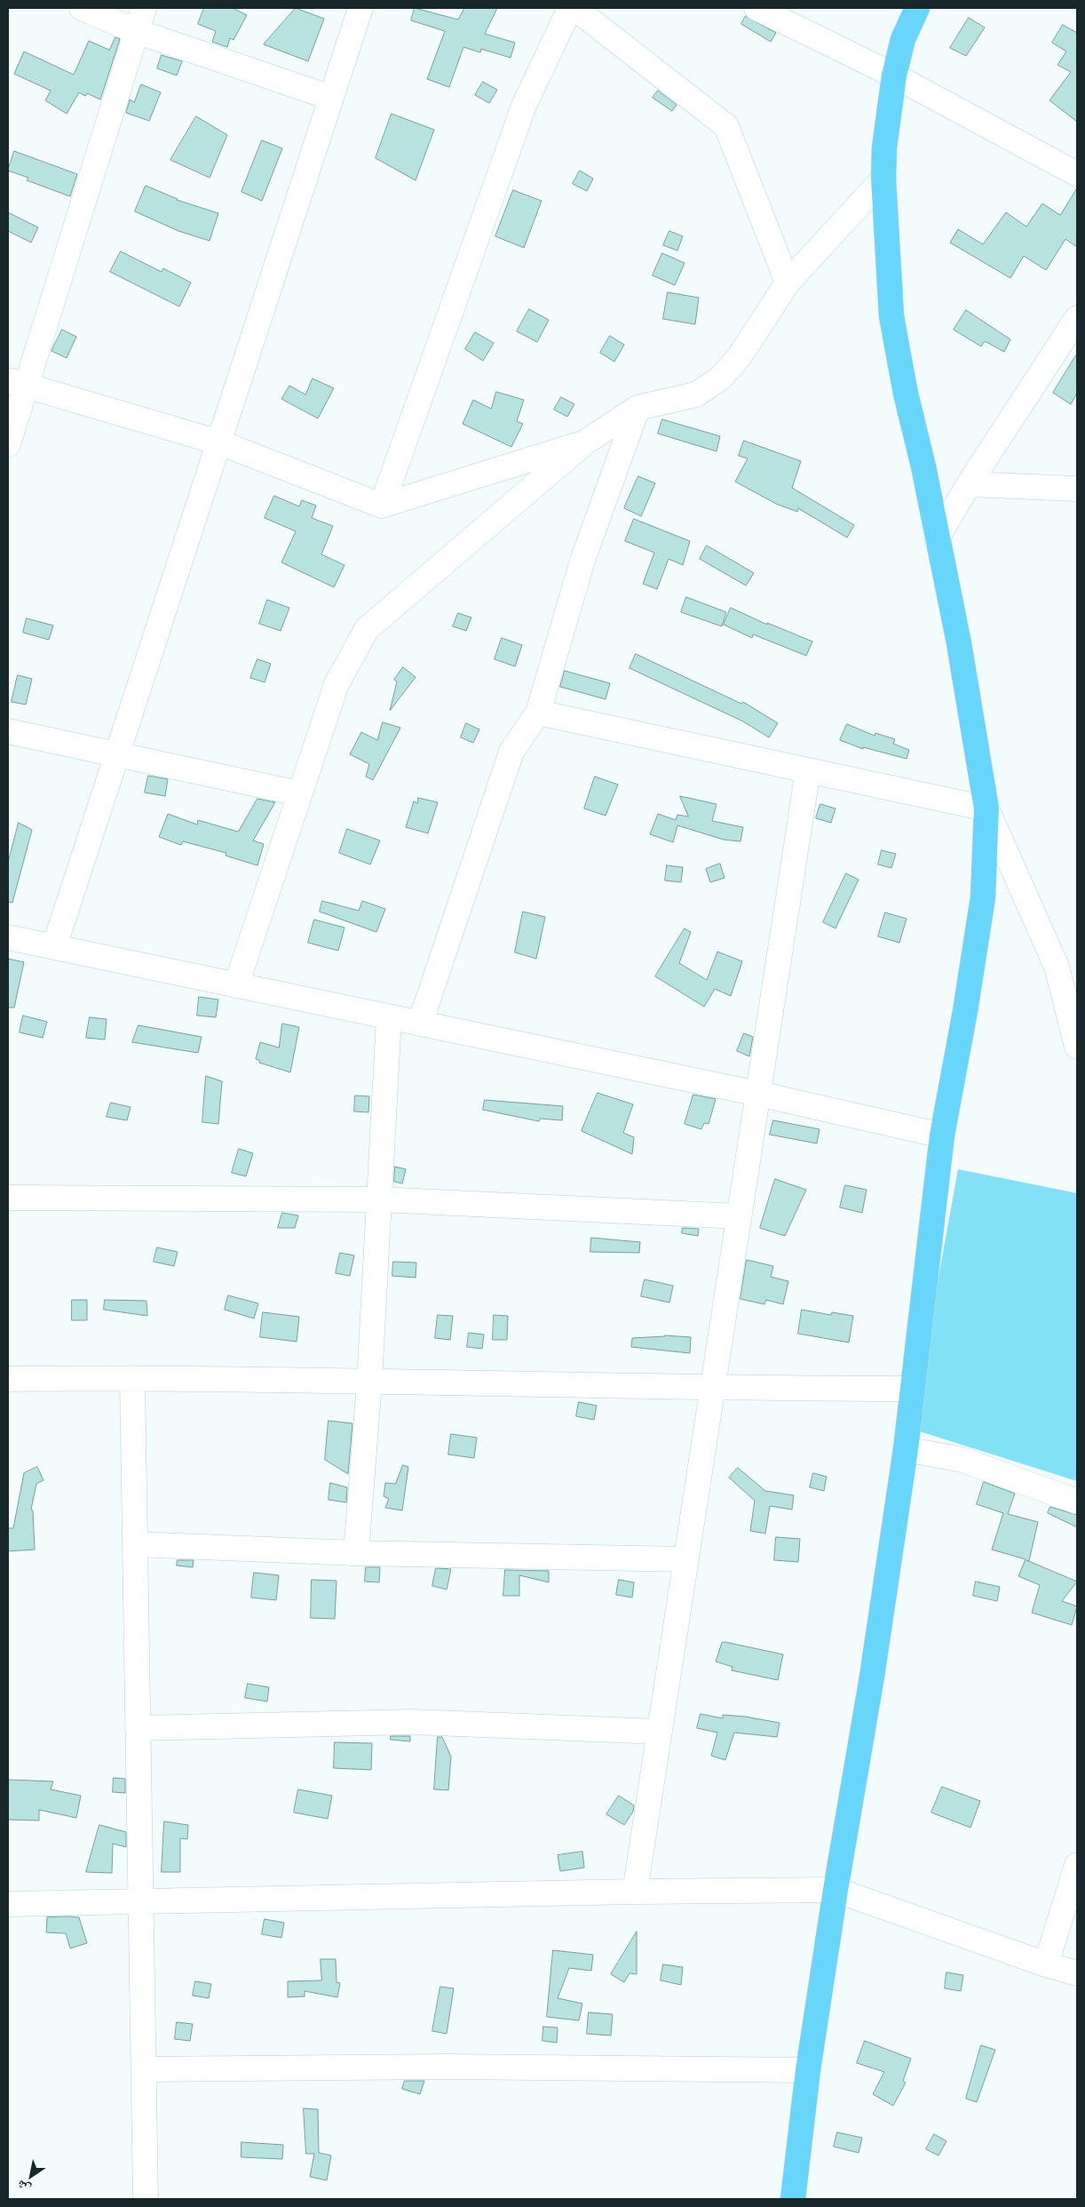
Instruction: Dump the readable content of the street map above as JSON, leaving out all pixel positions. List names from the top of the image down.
{
  "north": "bottom left"
}
